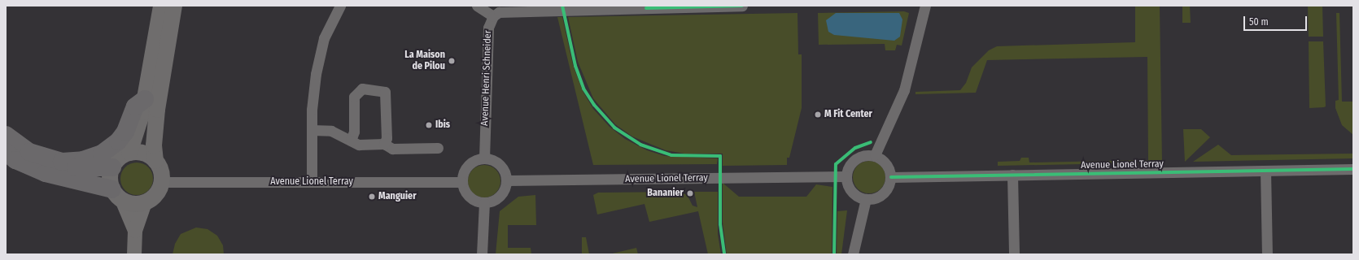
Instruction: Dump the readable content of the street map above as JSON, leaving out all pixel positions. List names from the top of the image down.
{
  "streets": {
    "street": ["Avenue Henri Schneider", "Avenue Lionel Terray"]
  },
  "crossings": [
    ["Avenue Henri Schneider", "Avenue Lionel Terray"]
  ],
  "places": [
    "La Maison de Pilou",
    "M Fit Center",
    "Ibis",
    "Bananier",
    "Manguier"
  ],
  "scale_bar": "50 m"
}
